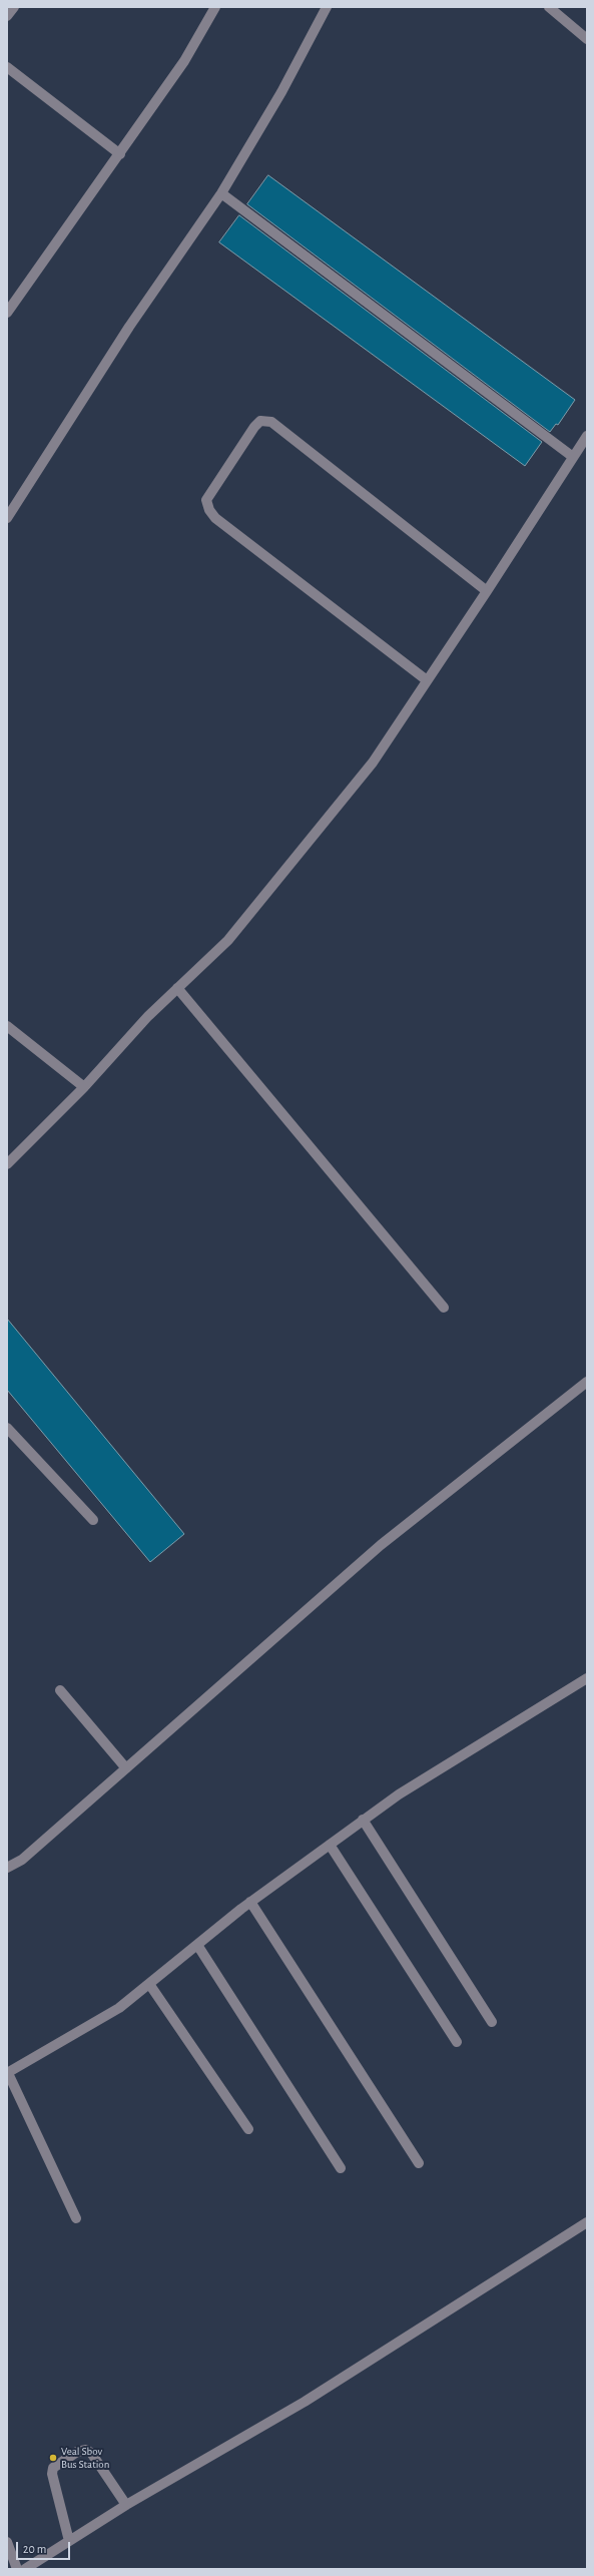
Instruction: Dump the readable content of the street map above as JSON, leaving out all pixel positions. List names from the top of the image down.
{
  "places": ["Veal Sbov Bus Station"],
  "scale_bar": "20 m"
}
